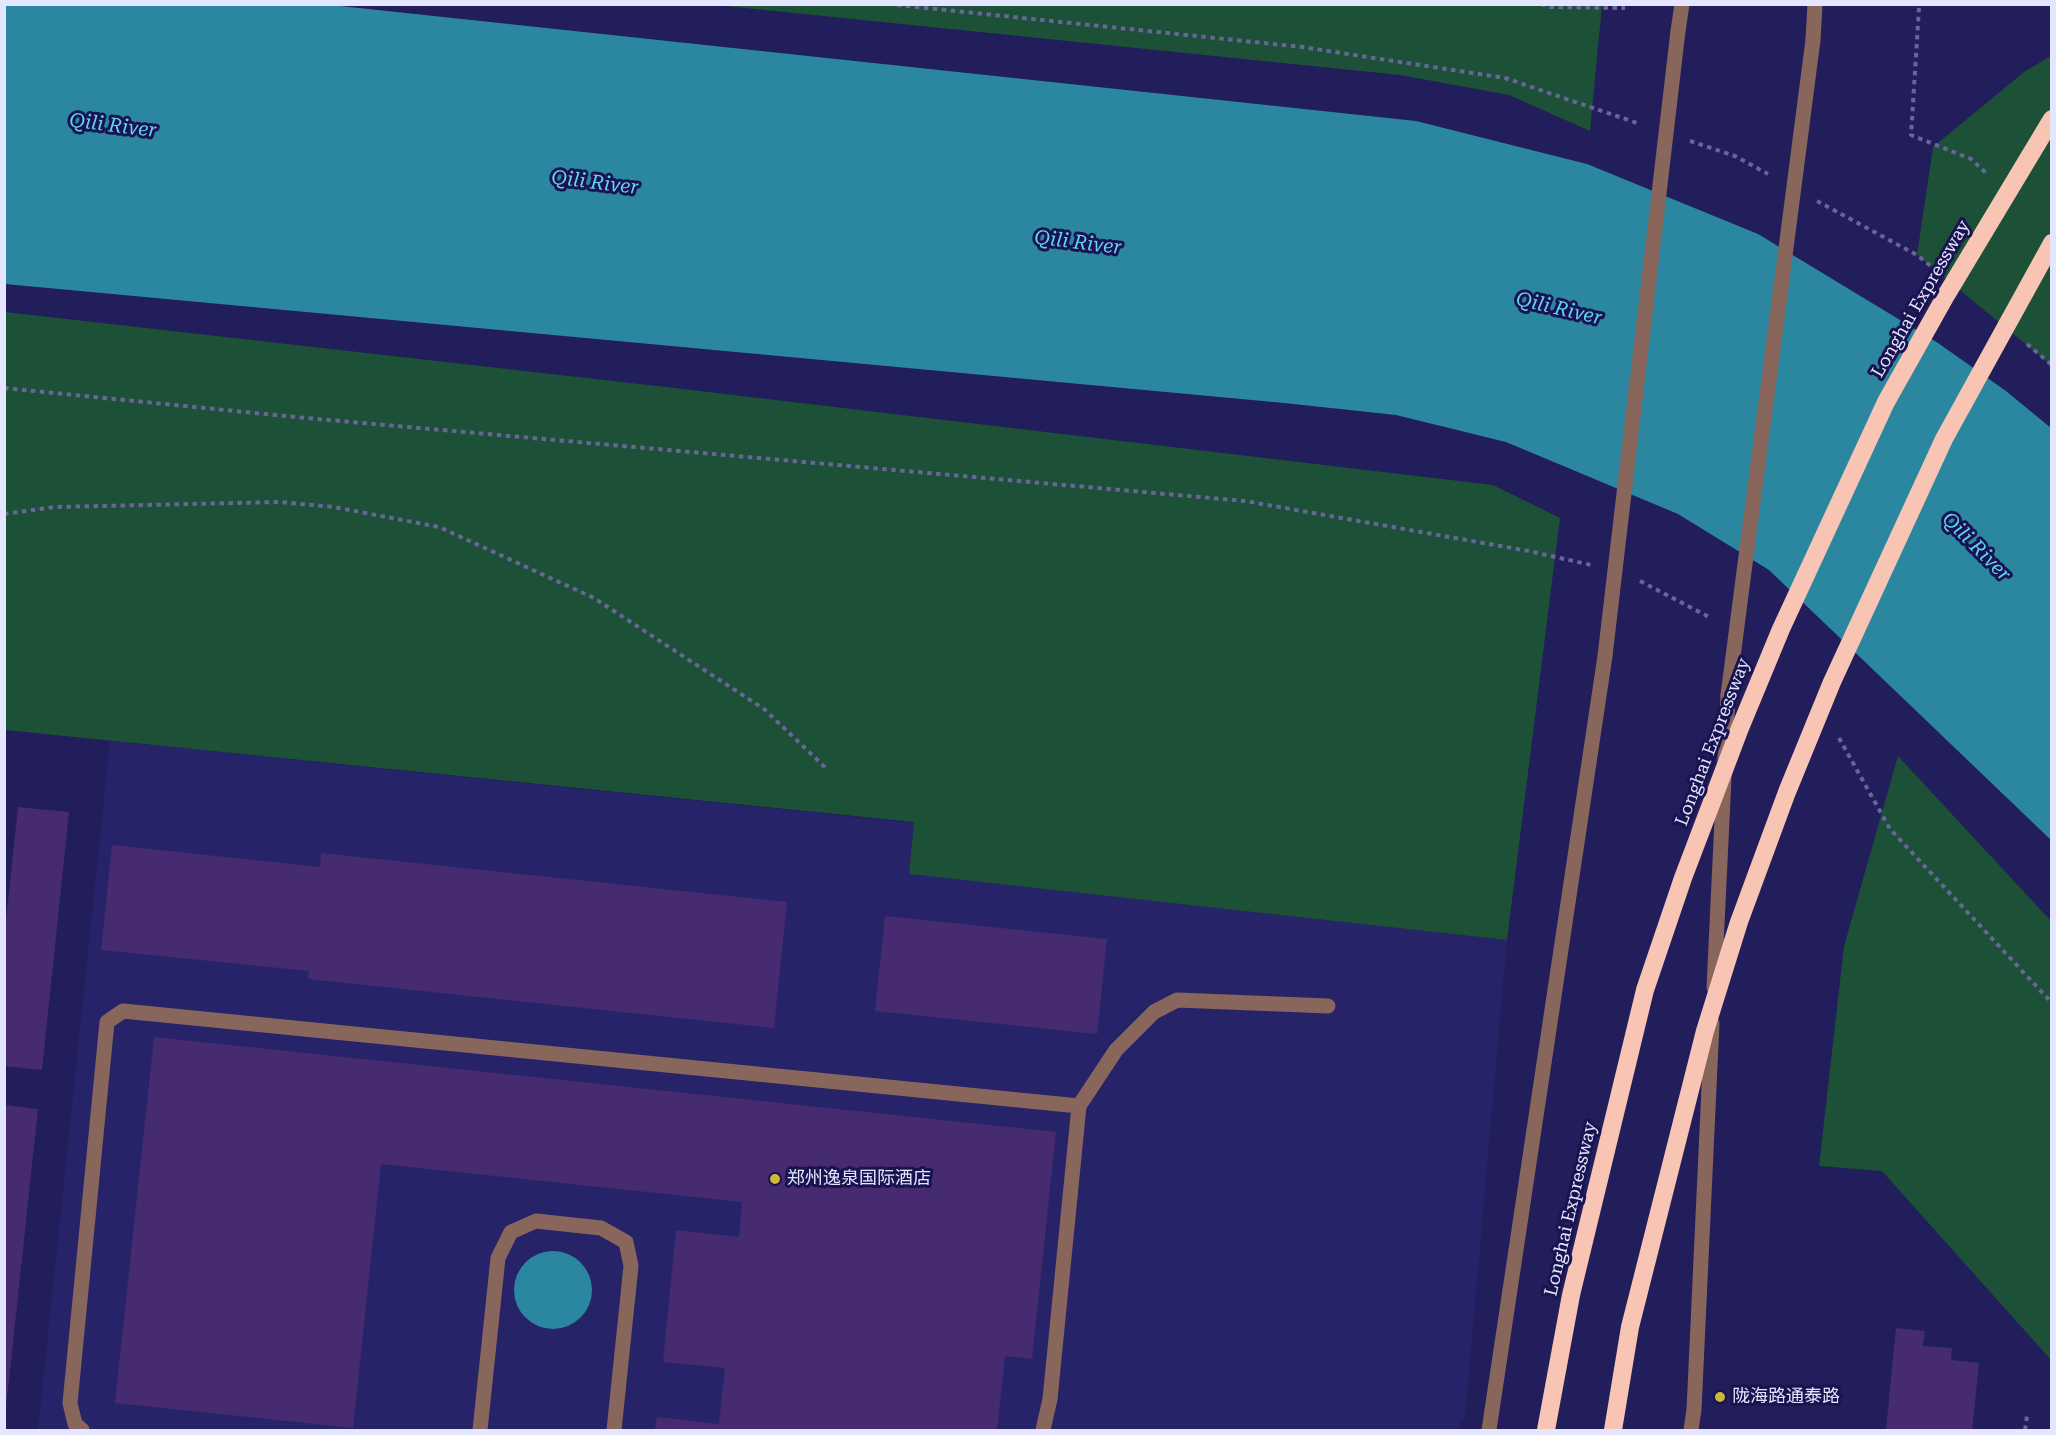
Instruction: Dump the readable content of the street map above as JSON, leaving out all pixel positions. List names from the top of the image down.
{
  "streets": {
    "highway": ["Longhai Expressway"]
  },
  "water": ["Qili River"],
  "places": ["郑州逸泉国际酒店", "陇海路通泰路"]
}
